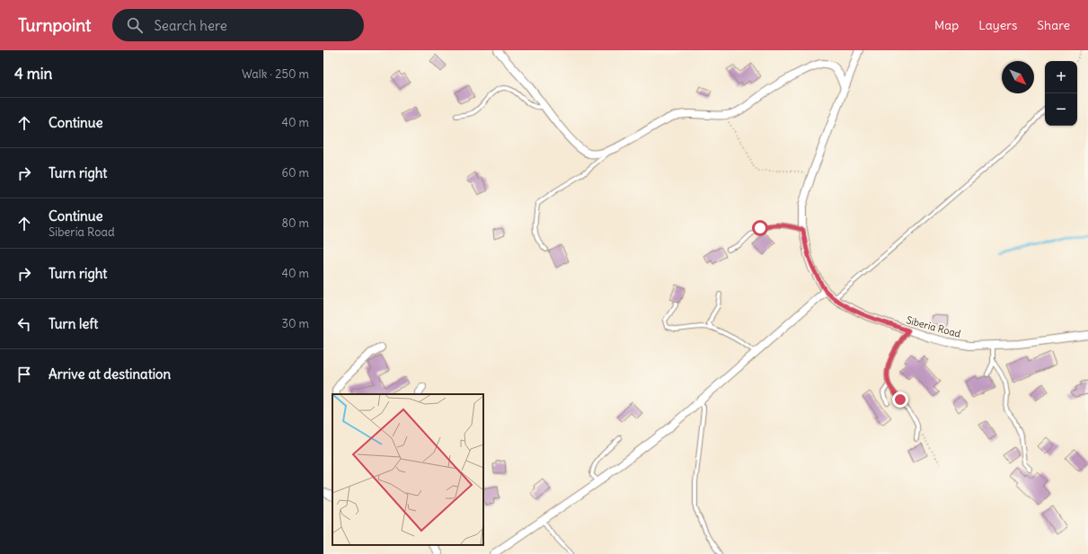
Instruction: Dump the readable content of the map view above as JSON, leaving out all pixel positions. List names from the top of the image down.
{
  "streets": {
    "street": ["Siberia Road"]
  },
  "north": "bottom right",
  "page": {
    "header": "Turnpoint",
    "search": "Search here",
    "nav": ["Map", "Layers", "Share"],
    "heading": ["4 min", "Walk · 250 m"],
    "map_buttons": ["+", "−"],
    "list": [
      ["Continue", "40 m"],
      ["Turn right", "60 m"],
      ["Continue", "Siberia Road", "80 m"],
      ["Turn right", "40 m"],
      ["Turn left", "30 m"],
      "Arrive at destination"
    ]
  }
}
